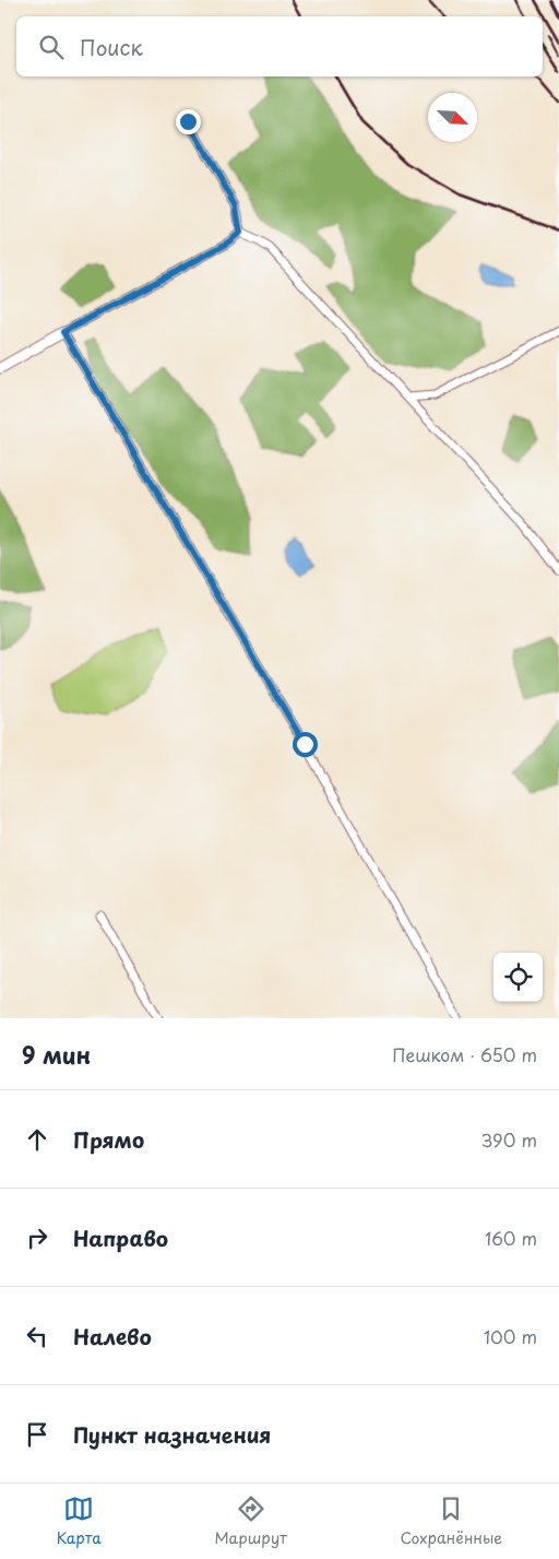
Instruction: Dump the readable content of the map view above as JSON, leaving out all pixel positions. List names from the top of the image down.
{
  "north": "bottom right",
  "page": {
    "search": "Поиск",
    "heading": ["9 мин", "Пешком · 650 m"],
    "list": [
      ["Прямо", "390 m"],
      ["Направо", "160 m"],
      ["Налево", "100 m"],
      "Пункт назначения"
    ],
    "nav": ["Карта", "Маршрут", "Сохранённые"]
  }
}
